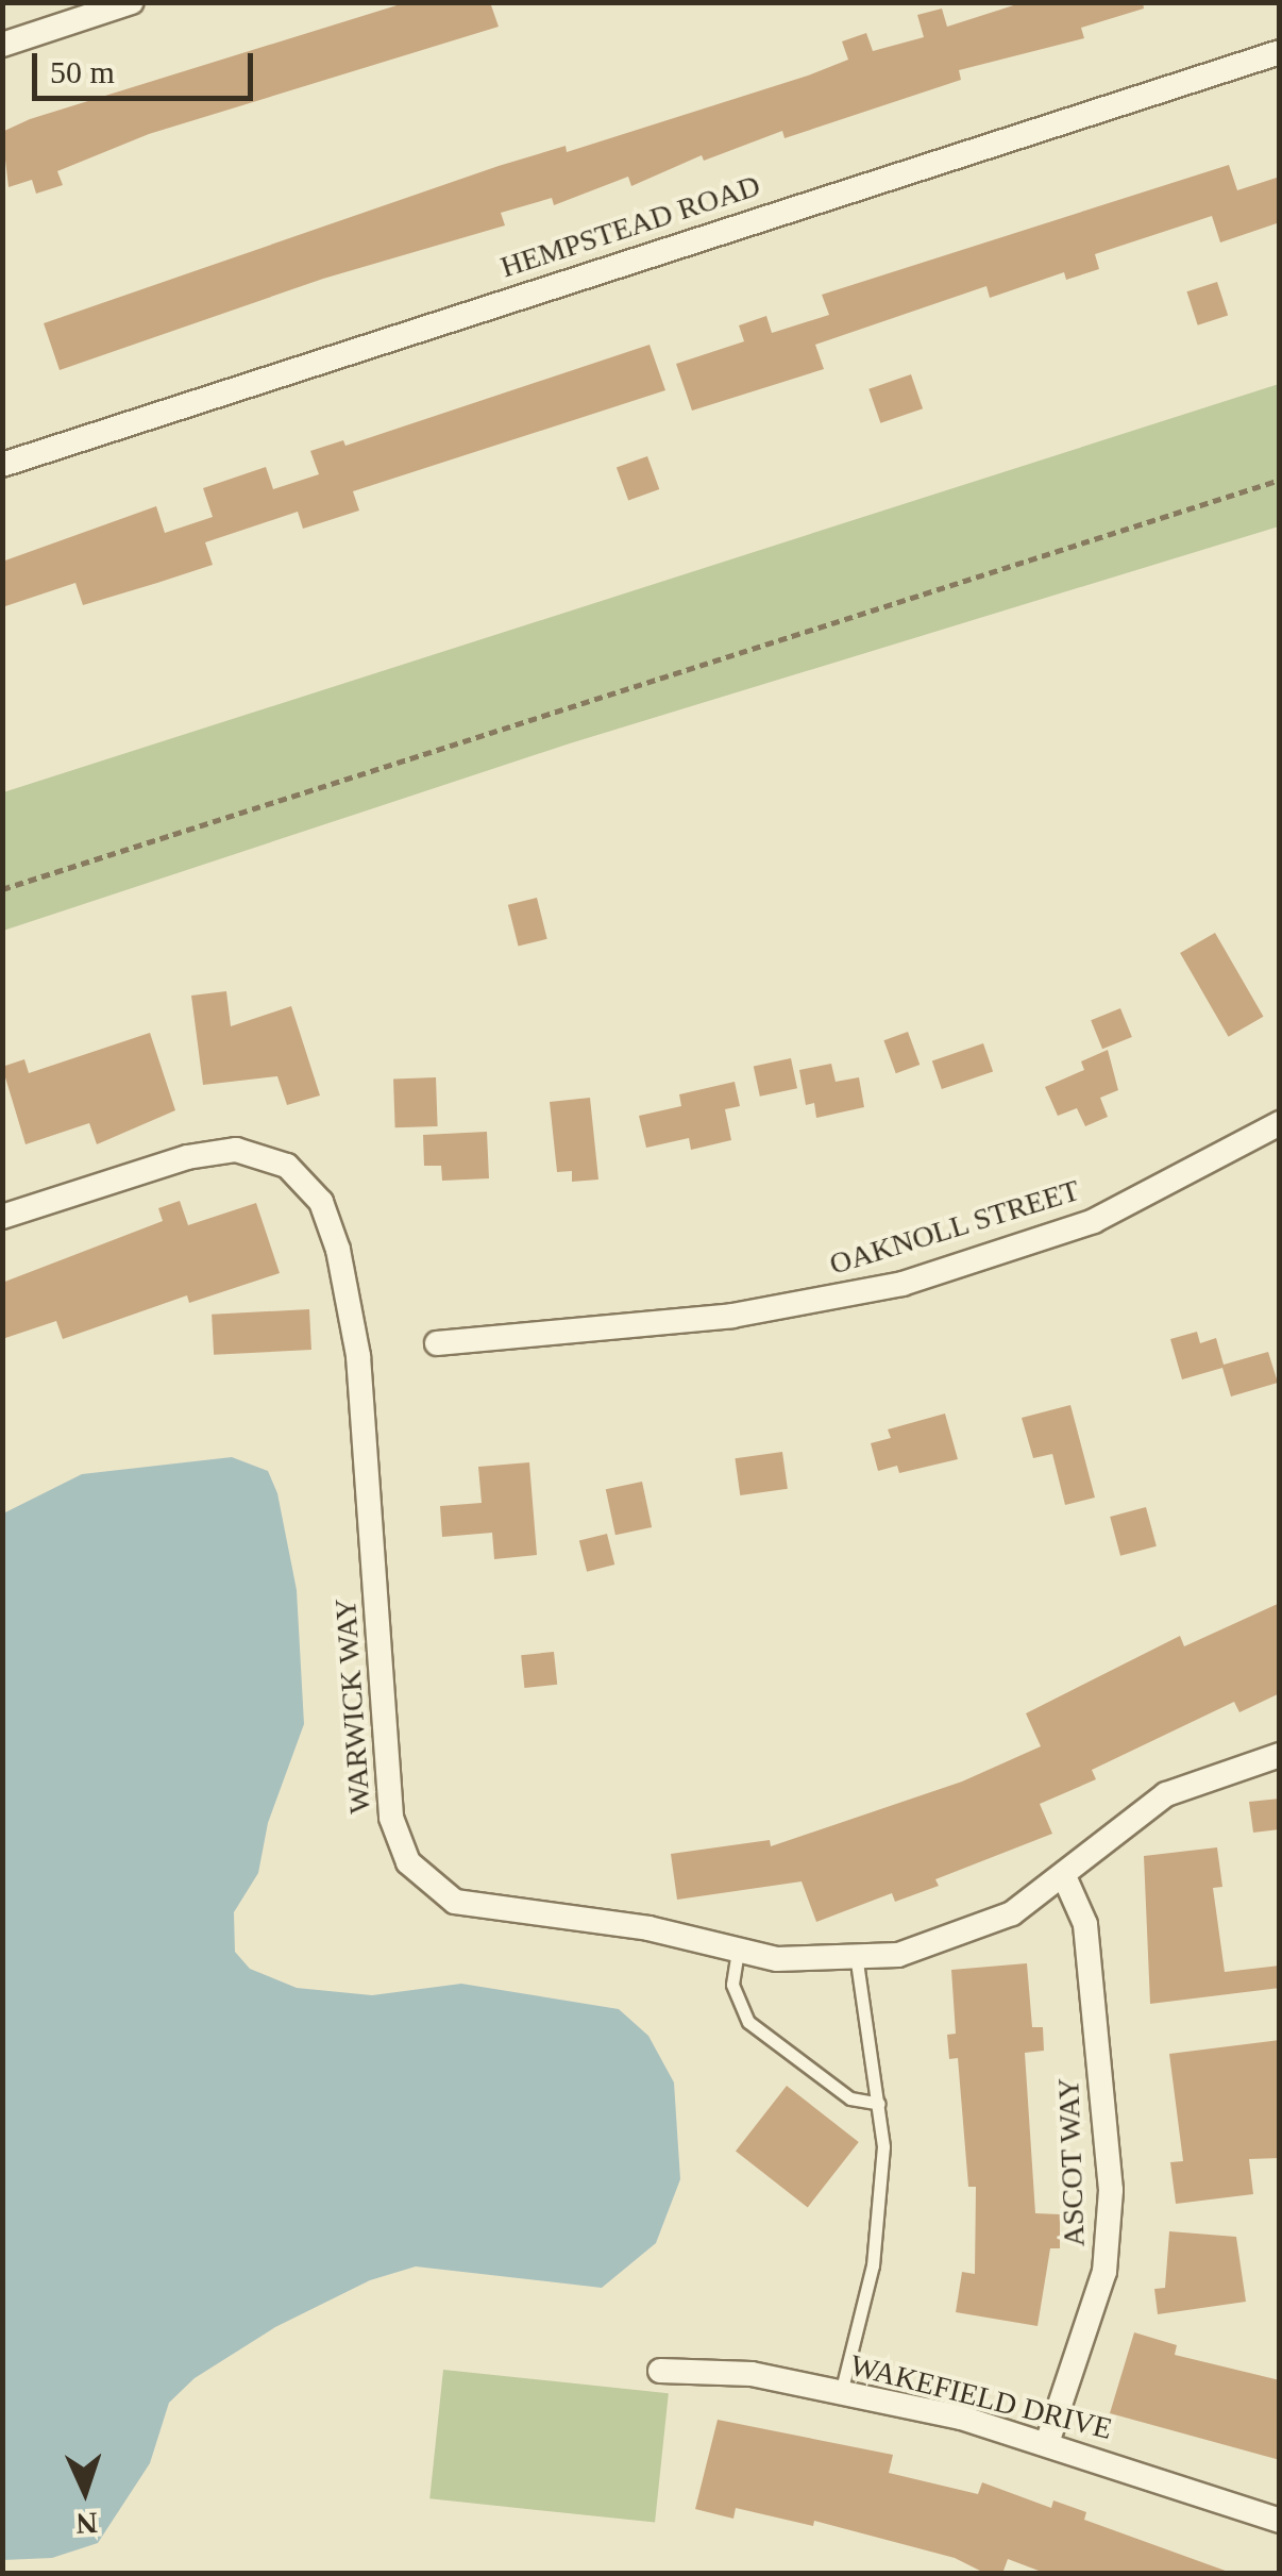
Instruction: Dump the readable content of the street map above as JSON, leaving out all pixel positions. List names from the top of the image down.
{
  "streets": {
    "street": [
      "HEMPSTEAD ROAD",
      "OAKNOLL STREET",
      "WARWICK WAY",
      "ASCOT WAY",
      "WAKEFIELD DRIVE"
    ]
  },
  "crossings": [
    ["WARWICK WAY", "ASCOT WAY"],
    ["ASCOT WAY", "WAKEFIELD DRIVE"]
  ],
  "scale_bar": "50 m",
  "north": "bottom"
}
